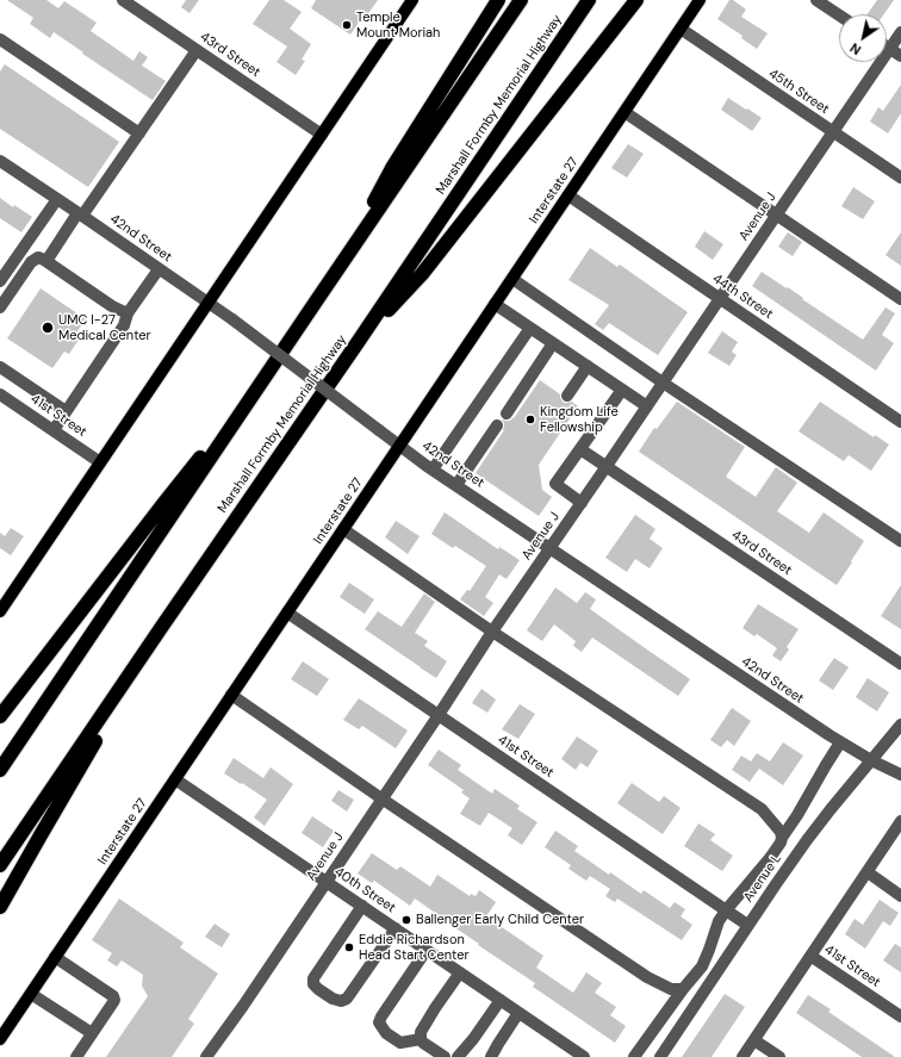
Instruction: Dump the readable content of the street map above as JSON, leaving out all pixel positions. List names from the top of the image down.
{
  "streets": {
    "highway": ["Marshall Formby Memorial Highway"],
    "main road": ["Interstate 27"],
    "street": [
      "43rd Street",
      "45th Street",
      "Avenue J",
      "42nd Street",
      "44th Street",
      "41st Street",
      "Avenue L",
      "40th Street"
    ]
  },
  "crossings": [
    ["43rd Street", "Avenue J"],
    ["45th Street", "Interstate 27"],
    ["45th Street", "Avenue J"],
    ["Interstate 27", "42nd Street"],
    ["Interstate 27", "44th Street"],
    ["Interstate 27", "41st Street"],
    ["Interstate 27", "40th Street"],
    ["Avenue J", "42nd Street"],
    ["Avenue J", "44th Street"],
    ["Avenue J", "41st Street"],
    ["Avenue J", "40th Street"],
    ["42nd Street", "Avenue L"],
    ["41st Street", "Avenue L"]
  ],
  "places": [
    "Temple Mount Moriah",
    "UMC I-27 Medical Center",
    "Kingdom Life Fellowship",
    "Ballenger Early Child Center",
    "Eddie Richardson Head Start Center"
  ],
  "north": "bottom left"
}
